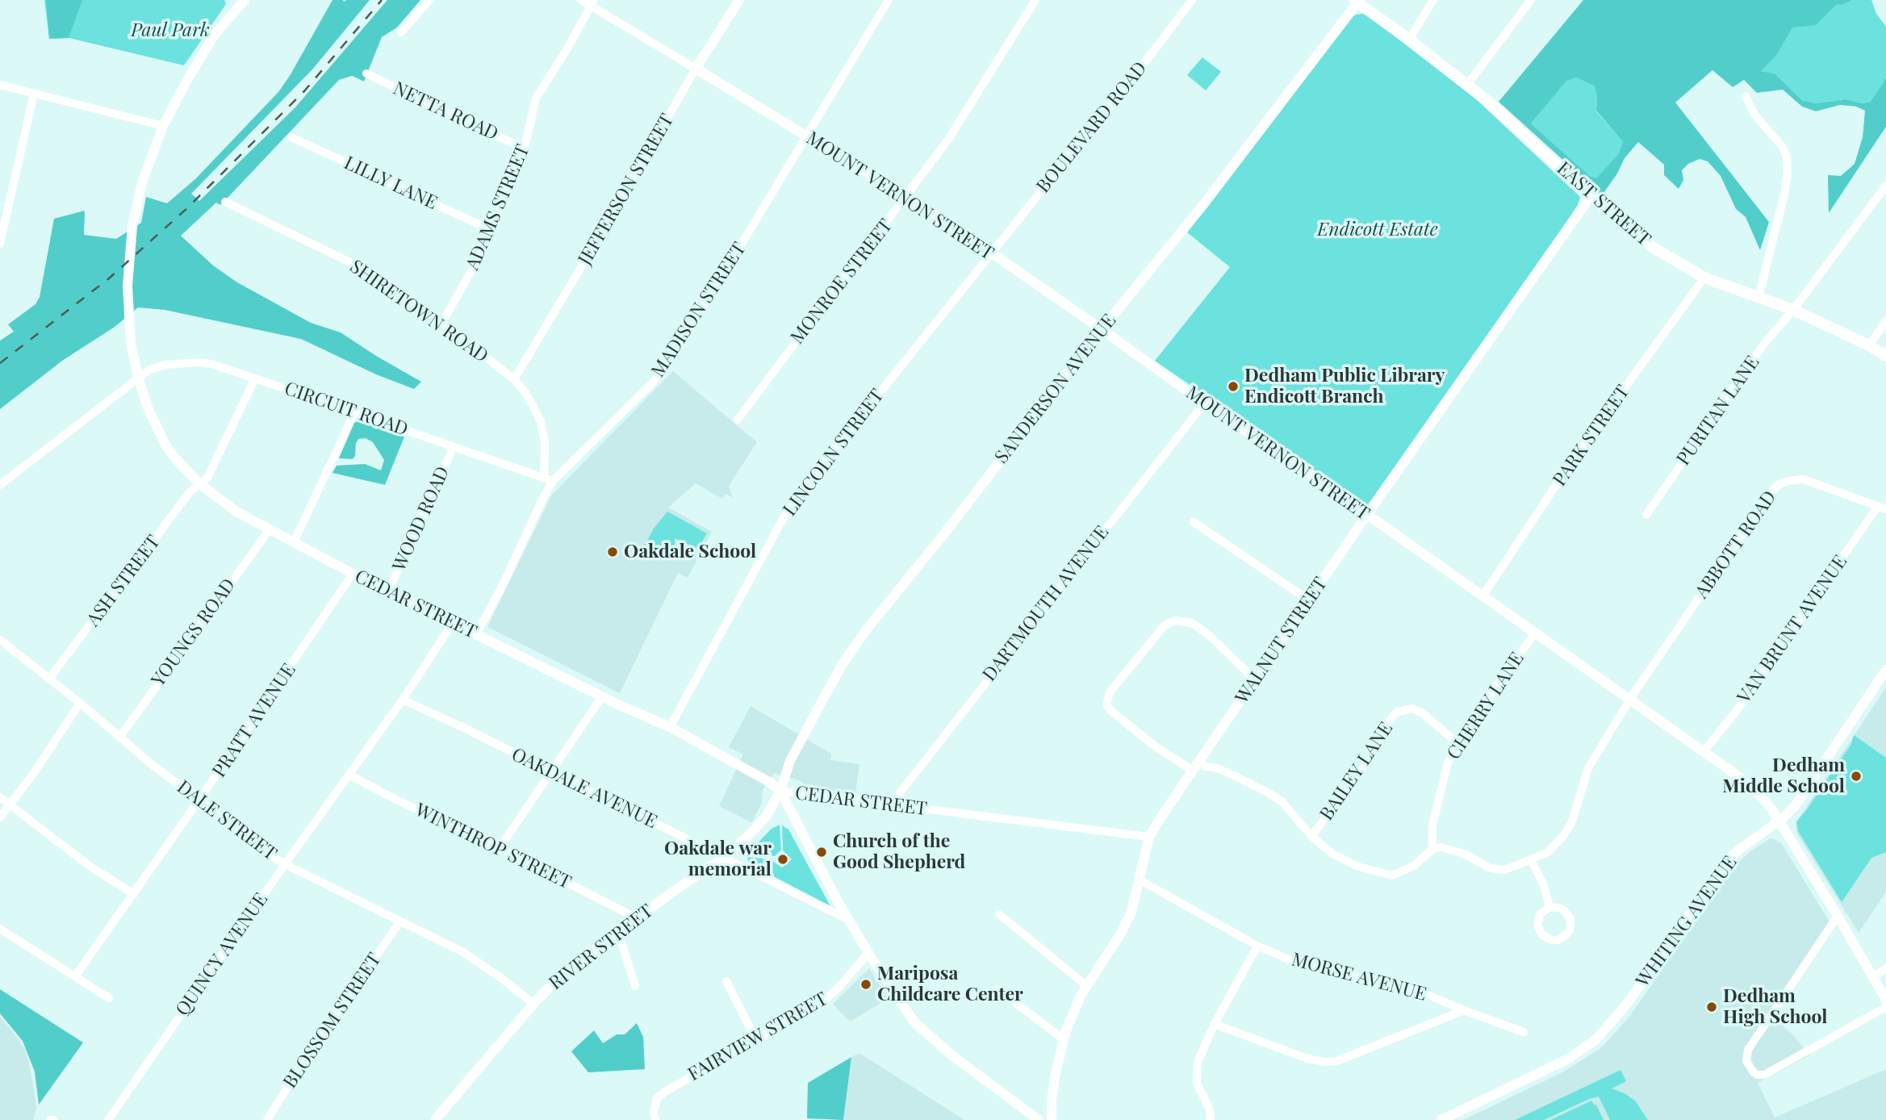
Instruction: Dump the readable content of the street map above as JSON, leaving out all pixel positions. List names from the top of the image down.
{
  "streets": {
    "main road": ["EAST STREET"],
    "street": [
      "NETTA ROAD",
      "BOULEVARD ROAD",
      "LILLY LANE",
      "JEFFERSON STREET",
      "MOUNT VERNON STREET",
      "ADAMS STREET",
      "MONROE STREET",
      "MADISON STREET",
      "SHIRETOWN ROAD",
      "SANDERSON AVENUE",
      "CIRCUIT ROAD",
      "PURITAN LANE",
      "PARK STREET",
      "LINCOLN STREET",
      "WOOD ROAD",
      "ABBOTT ROAD",
      "ASH STREET",
      "DARTMOUTH AVENUE",
      "CEDAR STREET",
      "VAN BRUNT AVENUE",
      "YOUNGS ROAD",
      "WALNUT STREET",
      "CHERRY LANE",
      "PRATT AVENUE",
      "BAILEY LANE",
      "OAKDALE AVENUE",
      "DALE STREET",
      "WINTHROP STREET",
      "WHITING AVENUE",
      "RIVER STREET",
      "QUINCY AVENUE",
      "MORSE AVENUE",
      "BLOSSOM STREET",
      "FAIRVIEW STREET"
    ]
  },
  "crossings": [
    ["NETTA ROAD", "ADAMS STREET"],
    ["BOULEVARD ROAD", "MOUNT VERNON STREET"],
    ["BOULEVARD ROAD", "LINCOLN STREET"],
    ["LILLY LANE", "ADAMS STREET"],
    ["JEFFERSON STREET", "MOUNT VERNON STREET"],
    ["JEFFERSON STREET", "SHIRETOWN ROAD"],
    ["MOUNT VERNON STREET", "ADAMS STREET"],
    ["MOUNT VERNON STREET", "MONROE STREET"],
    ["MOUNT VERNON STREET", "MADISON STREET"],
    ["MOUNT VERNON STREET", "SANDERSON AVENUE"],
    ["MOUNT VERNON STREET", "PARK STREET"],
    ["MOUNT VERNON STREET", "LINCOLN STREET"],
    ["MOUNT VERNON STREET", "ABBOTT ROAD"],
    ["MOUNT VERNON STREET", "DARTMOUTH AVENUE"],
    ["MOUNT VERNON STREET", "VAN BRUNT AVENUE"],
    ["MOUNT VERNON STREET", "WALNUT STREET"],
    ["MOUNT VERNON STREET", "CHERRY LANE"],
    ["MOUNT VERNON STREET", "WHITING AVENUE"],
    ["EAST STREET", "SANDERSON AVENUE"],
    ["EAST STREET", "PURITAN LANE"],
    ["EAST STREET", "PARK STREET"],
    ["EAST STREET", "WALNUT STREET"],
    ["ADAMS STREET", "SHIRETOWN ROAD"],
    ["MADISON STREET", "CIRCUIT ROAD"],
    ["MADISON STREET", "CEDAR STREET"],
    ["SHIRETOWN ROAD", "CIRCUIT ROAD"],
    ["SANDERSON AVENUE", "CEDAR STREET"],
    ["SANDERSON AVENUE", "RIVER STREET"],
    ["CIRCUIT ROAD", "WOOD ROAD"],
    ["CIRCUIT ROAD", "ASH STREET"],
    ["CIRCUIT ROAD", "CEDAR STREET"],
    ["LINCOLN STREET", "CEDAR STREET"],
    ["WOOD ROAD", "CEDAR STREET"],
    ["ABBOTT ROAD", "VAN BRUNT AVENUE"],
    ["ABBOTT ROAD", "CHERRY LANE"],
    ["ASH STREET", "CEDAR STREET"],
    ["ASH STREET", "DALE STREET"],
    ["DARTMOUTH AVENUE", "CEDAR STREET"],
    ["CEDAR STREET", "YOUNGS ROAD"],
    ["CEDAR STREET", "WALNUT STREET"],
    ["CEDAR STREET", "PRATT AVENUE"],
    ["CEDAR STREET", "RIVER STREET"],
    ["CEDAR STREET", "QUINCY AVENUE"],
    ["YOUNGS ROAD", "DALE STREET"],
    ["WALNUT STREET", "MORSE AVENUE"],
    ["CHERRY LANE", "BAILEY LANE"],
    ["PRATT AVENUE", "DALE STREET"],
    ["OAKDALE AVENUE", "RIVER STREET"],
    ["OAKDALE AVENUE", "QUINCY AVENUE"],
    ["DALE STREET", "RIVER STREET"],
    ["DALE STREET", "QUINCY AVENUE"],
    ["DALE STREET", "BLOSSOM STREET"],
    ["WINTHROP STREET", "RIVER STREET"],
    ["WINTHROP STREET", "QUINCY AVENUE"]
  ],
  "parks": ["Paul Park", "Endicott Estate"],
  "places": [
    "Dedham Public Library Endicott Branch",
    "Oakdale School",
    "Dedham Middle School",
    "Church of the Good Shepherd",
    "Oakdale war memorial",
    "Mariposa Childcare Center",
    "Dedham High School"
  ]
}
